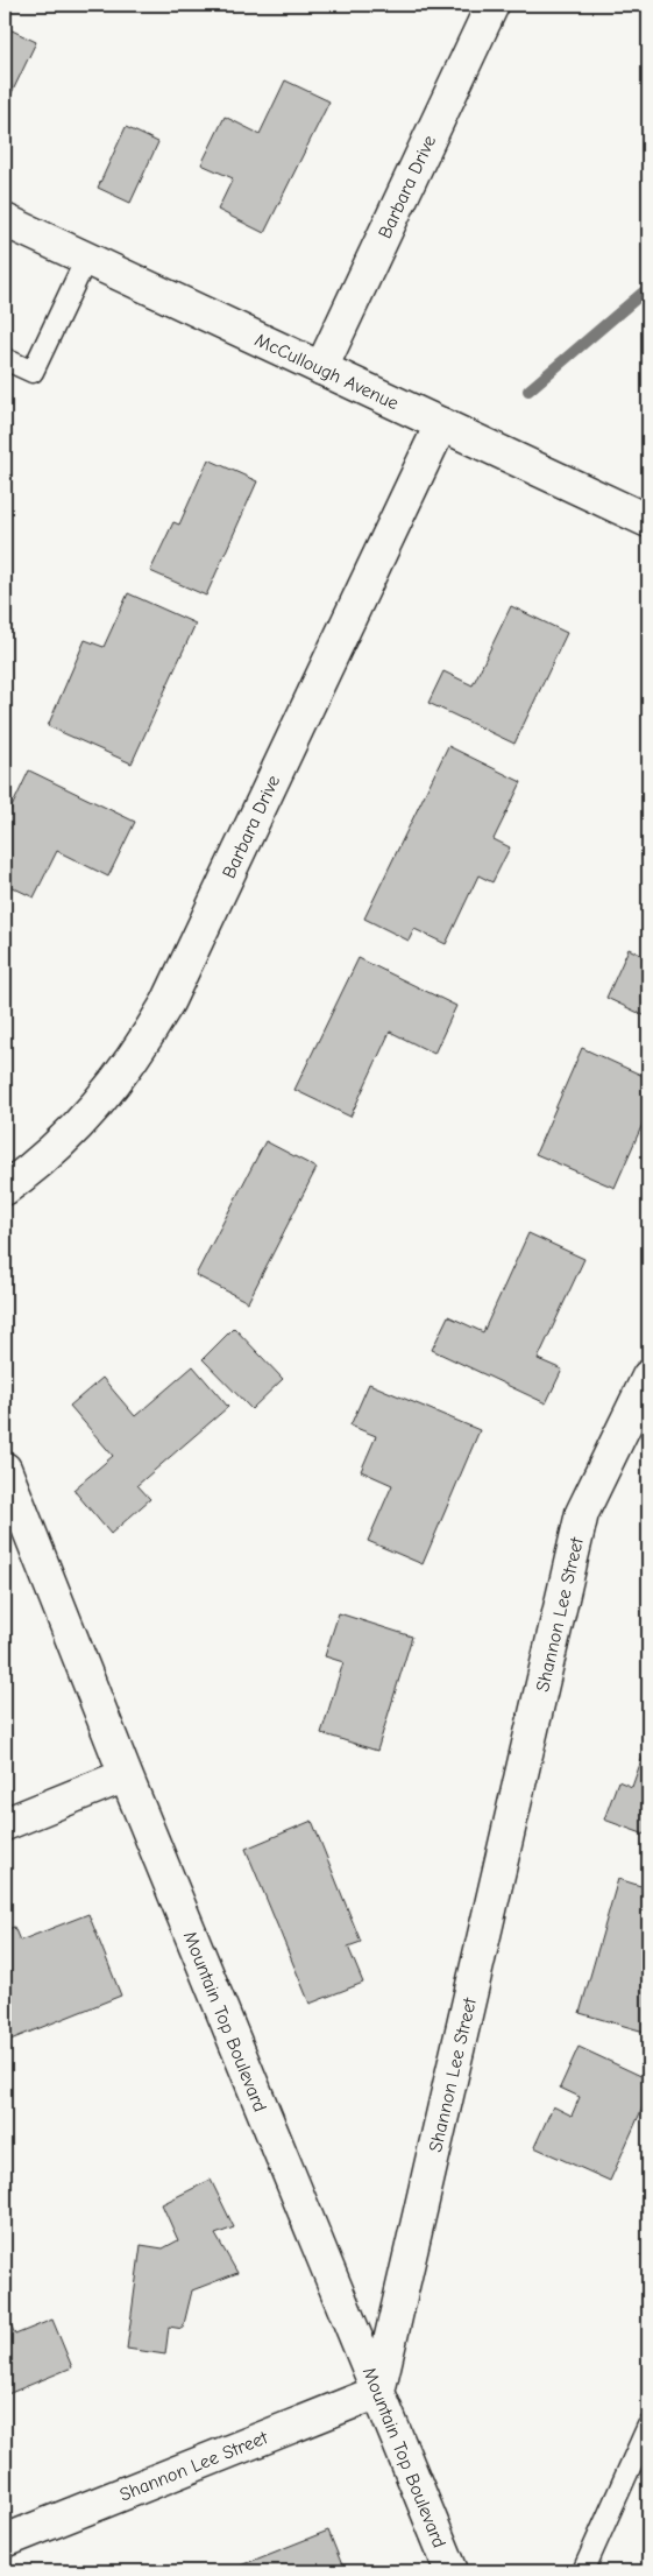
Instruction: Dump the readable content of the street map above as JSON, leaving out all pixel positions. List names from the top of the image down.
{
  "streets": {
    "street": [
      "Barbara Drive",
      "McCullough Avenue",
      "Shannon Lee Street",
      "Mountain Top Boulevard"
    ]
  },
  "crossings": [
    ["Barbara Drive", "McCullough Avenue"],
    ["Shannon Lee Street", "Mountain Top Boulevard"]
  ]
}
